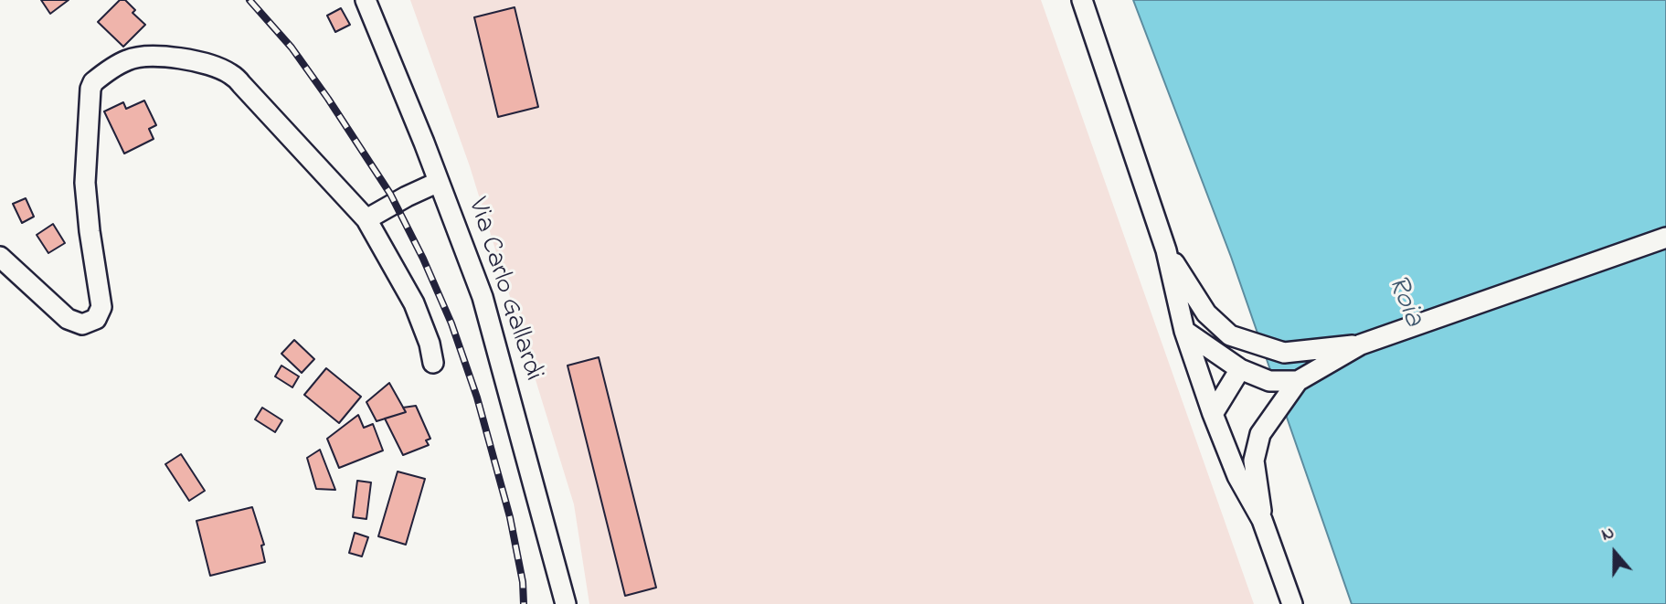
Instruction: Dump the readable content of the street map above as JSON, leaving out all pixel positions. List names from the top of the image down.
{
  "streets": {
    "street": ["Via Carlo Gallardi"]
  },
  "water": ["Roia"],
  "north": "top"
}
